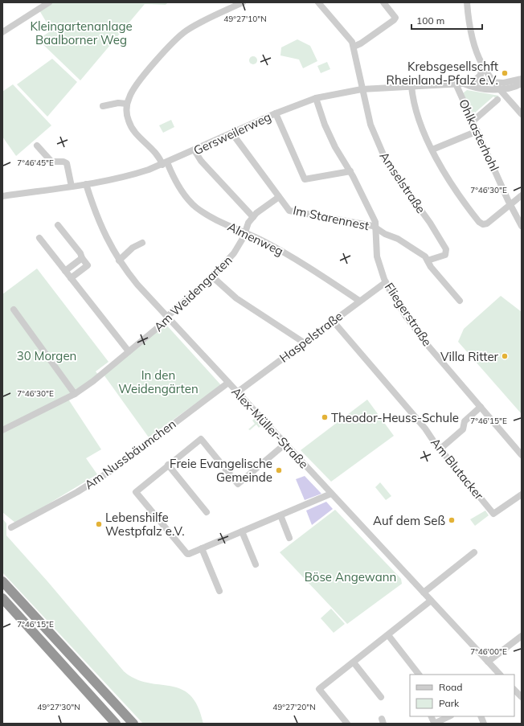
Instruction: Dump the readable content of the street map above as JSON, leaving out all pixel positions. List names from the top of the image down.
{
  "streets": {
    "street": [
      "Gersweilerweg",
      "Ohlkasterhohl",
      "Amselstraße",
      "Im Starennest",
      "Almenweg",
      "Am Weidengarten",
      "Fliegerstraße",
      "Haspelstraße",
      "Alex-Müller-Straße",
      "Am Nussbäumchen",
      "Am Blutacker"
    ]
  },
  "crossings": [
    ["Gersweilerweg", "Ohlkasterhohl"],
    ["Gersweilerweg", "Amselstraße"],
    ["Gersweilerweg", "Almenweg"],
    ["Gersweilerweg", "Fliegerstraße"],
    ["Gersweilerweg", "Alex-Müller-Straße"],
    ["Amselstraße", "Im Starennest"],
    ["Im Starennest", "Almenweg"],
    ["Im Starennest", "Am Weidengarten"],
    ["Im Starennest", "Fliegerstraße"],
    ["Almenweg", "Am Weidengarten"],
    ["Almenweg", "Haspelstraße"],
    ["Am Weidengarten", "Alex-Müller-Straße"],
    ["Fliegerstraße", "Haspelstraße"],
    ["Haspelstraße", "Alex-Müller-Straße"],
    ["Haspelstraße", "Am Blutacker"],
    ["Alex-Müller-Straße", "Am Nussbäumchen"]
  ],
  "parks": [
    "Kleingartenanlage Baalborner Weg",
    "30 Morgen",
    "In den Weidengärten",
    "Böse Angewann"
  ],
  "places": [
    "Krebsgesellschft Rheinland-Pfalz e.V.",
    "Villa Ritter",
    "Theodor-Heuss-Schule",
    "Freie Evangelische Gemeinde",
    "Auf dem Seß",
    "Lebenshilfe Westpfalz e.V."
  ],
  "legend": ["Road", "Park"],
  "scale_bar": "100 m",
  "coordinates": [
    "49°27'10\"N",
    "7°46'45\"E",
    "7°46'30\"E",
    "7°46'15\"E",
    "7°46'00\"E",
    "49°27'30\"N",
    "49°27'20\"N"
  ]
}
